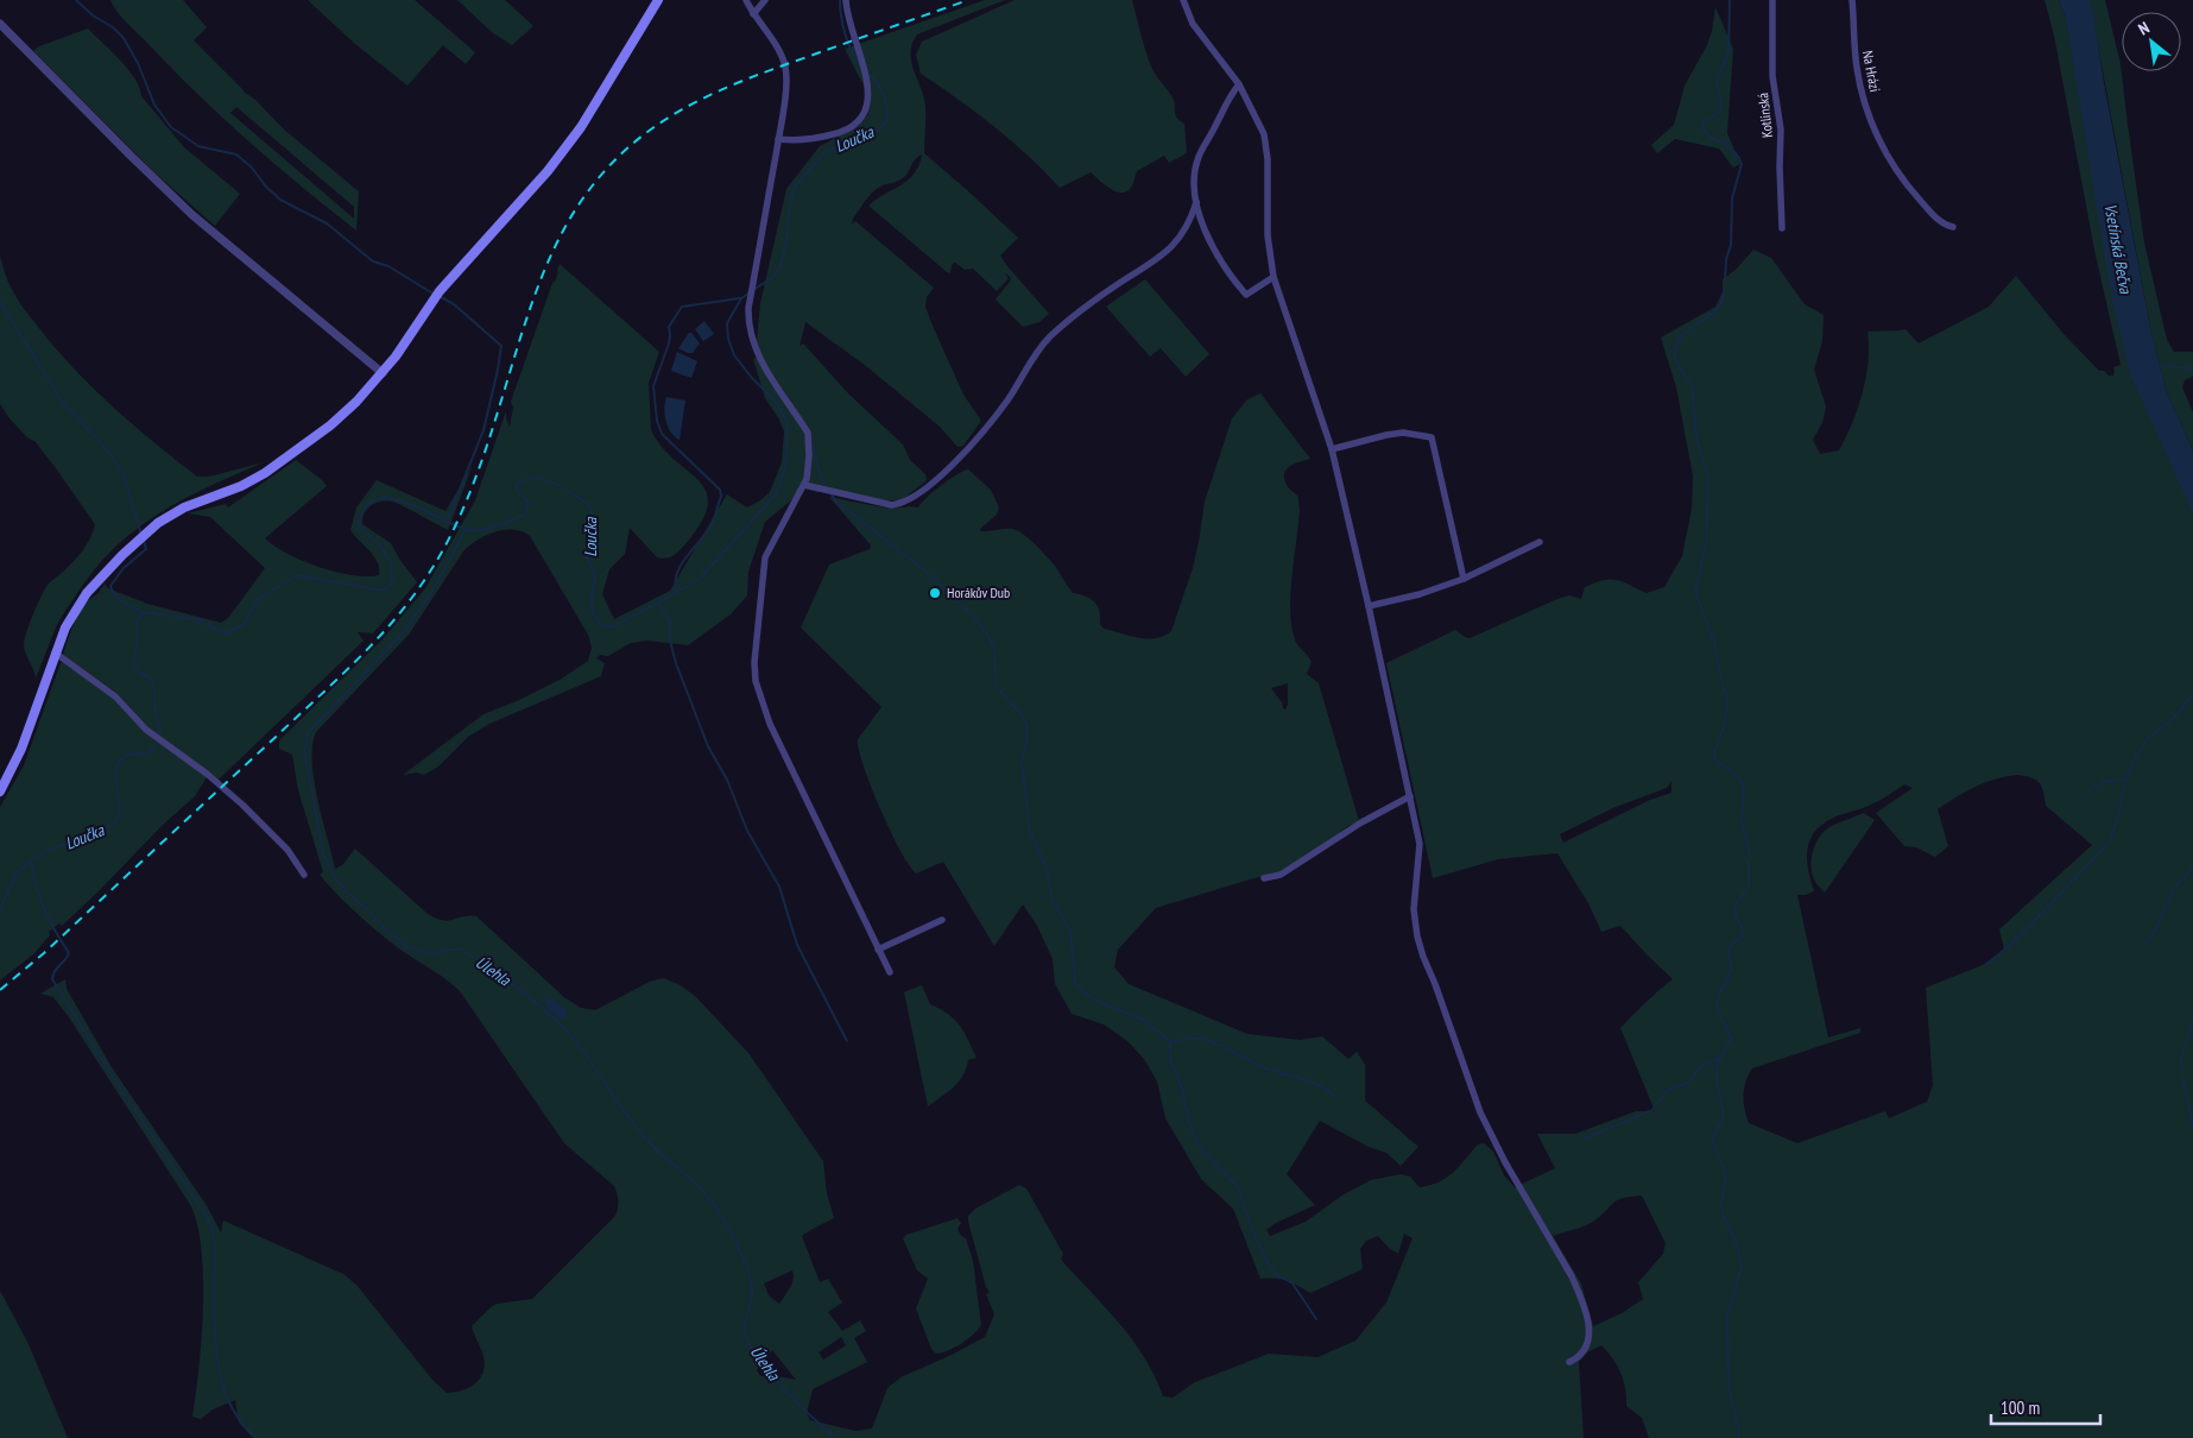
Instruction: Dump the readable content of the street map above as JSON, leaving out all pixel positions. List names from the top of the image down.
{
  "streets": {
    "street": ["Na Hrázi", "Kotlinská"]
  },
  "water": ["Loučka", "Vsetínská Bečva", "Úlehla"],
  "places": ["Horákův Dub"],
  "scale_bar": "100 m",
  "north": "top left"
}
